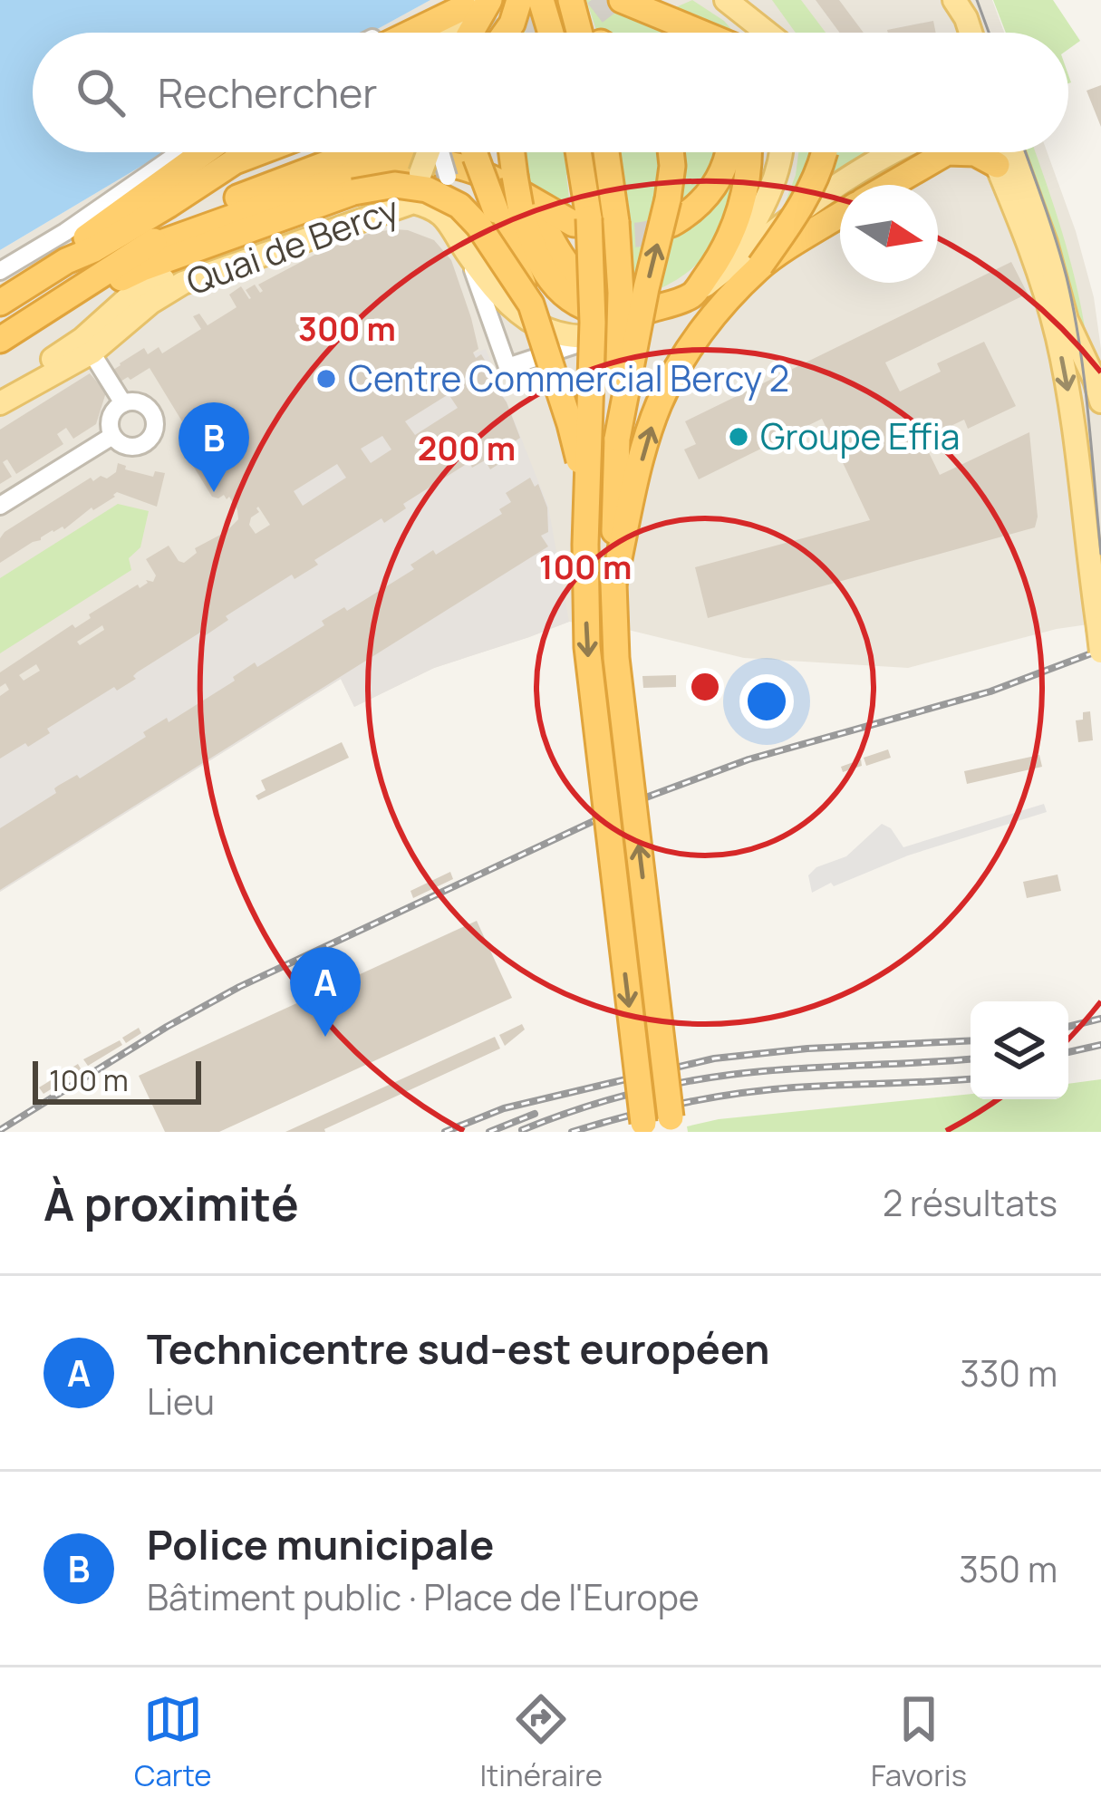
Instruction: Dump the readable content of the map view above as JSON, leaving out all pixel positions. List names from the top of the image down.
{
  "streets": {
    "main road": ["Quai de Bercy"]
  },
  "places": ["Centre Commercial Bercy 2", "Groupe Effia"],
  "scale_bar": "100 m",
  "north": "right",
  "page": {
    "search": "Rechercher",
    "pins": ["B", "A"],
    "scale": "100 m",
    "heading": ["À proximité", "2 résultats"],
    "list": [
      {
        "mark": "A",
        "name": "Technicentre sud-est européen",
        "note": "Lieu",
        "value": "330 m"
      },
      {
        "mark": "B",
        "name": "Police municipale",
        "note": "Bâtiment public · Place de l'Europe",
        "value": "350 m"
      }
    ],
    "nav": ["Carte", "Itinéraire", "Favoris"]
  },
  "rings": ["300 m", "200 m", "100 m"]
}
